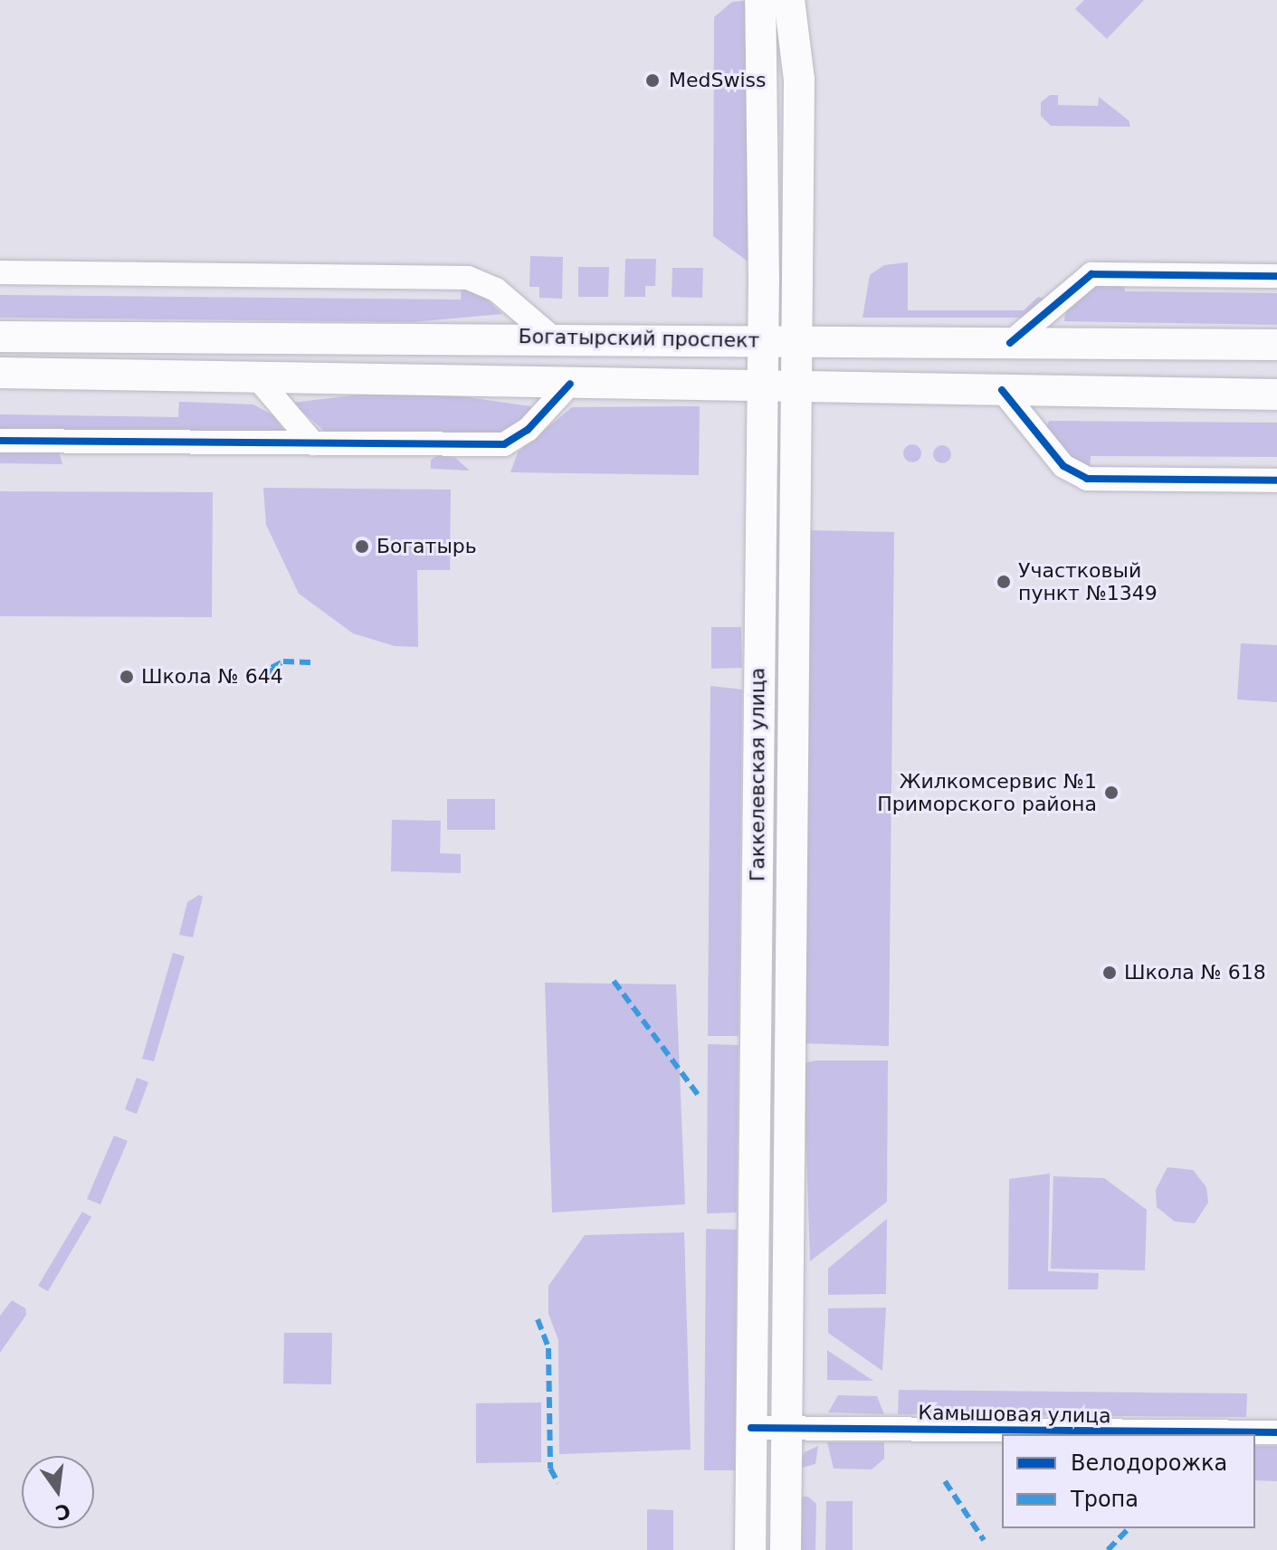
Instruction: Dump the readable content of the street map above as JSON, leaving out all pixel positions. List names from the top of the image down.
{
  "streets": {
    "main road": ["Богатырский проспект", "Гаккелевская улица"],
    "street": ["Камышовая улица"]
  },
  "crossings": [
    ["Богатырский проспект", "Гаккелевская улица"],
    ["Гаккелевская улица", "Камышовая улица"]
  ],
  "places": [
    "MedSwiss",
    "Богатырь",
    "Участковый пункт №1349",
    "Школа № 644",
    "Жилкомсервис №1 Приморского района",
    "Школа № 618"
  ],
  "legend": ["Велодорожка", "Тропа"],
  "north": "bottom"
}
